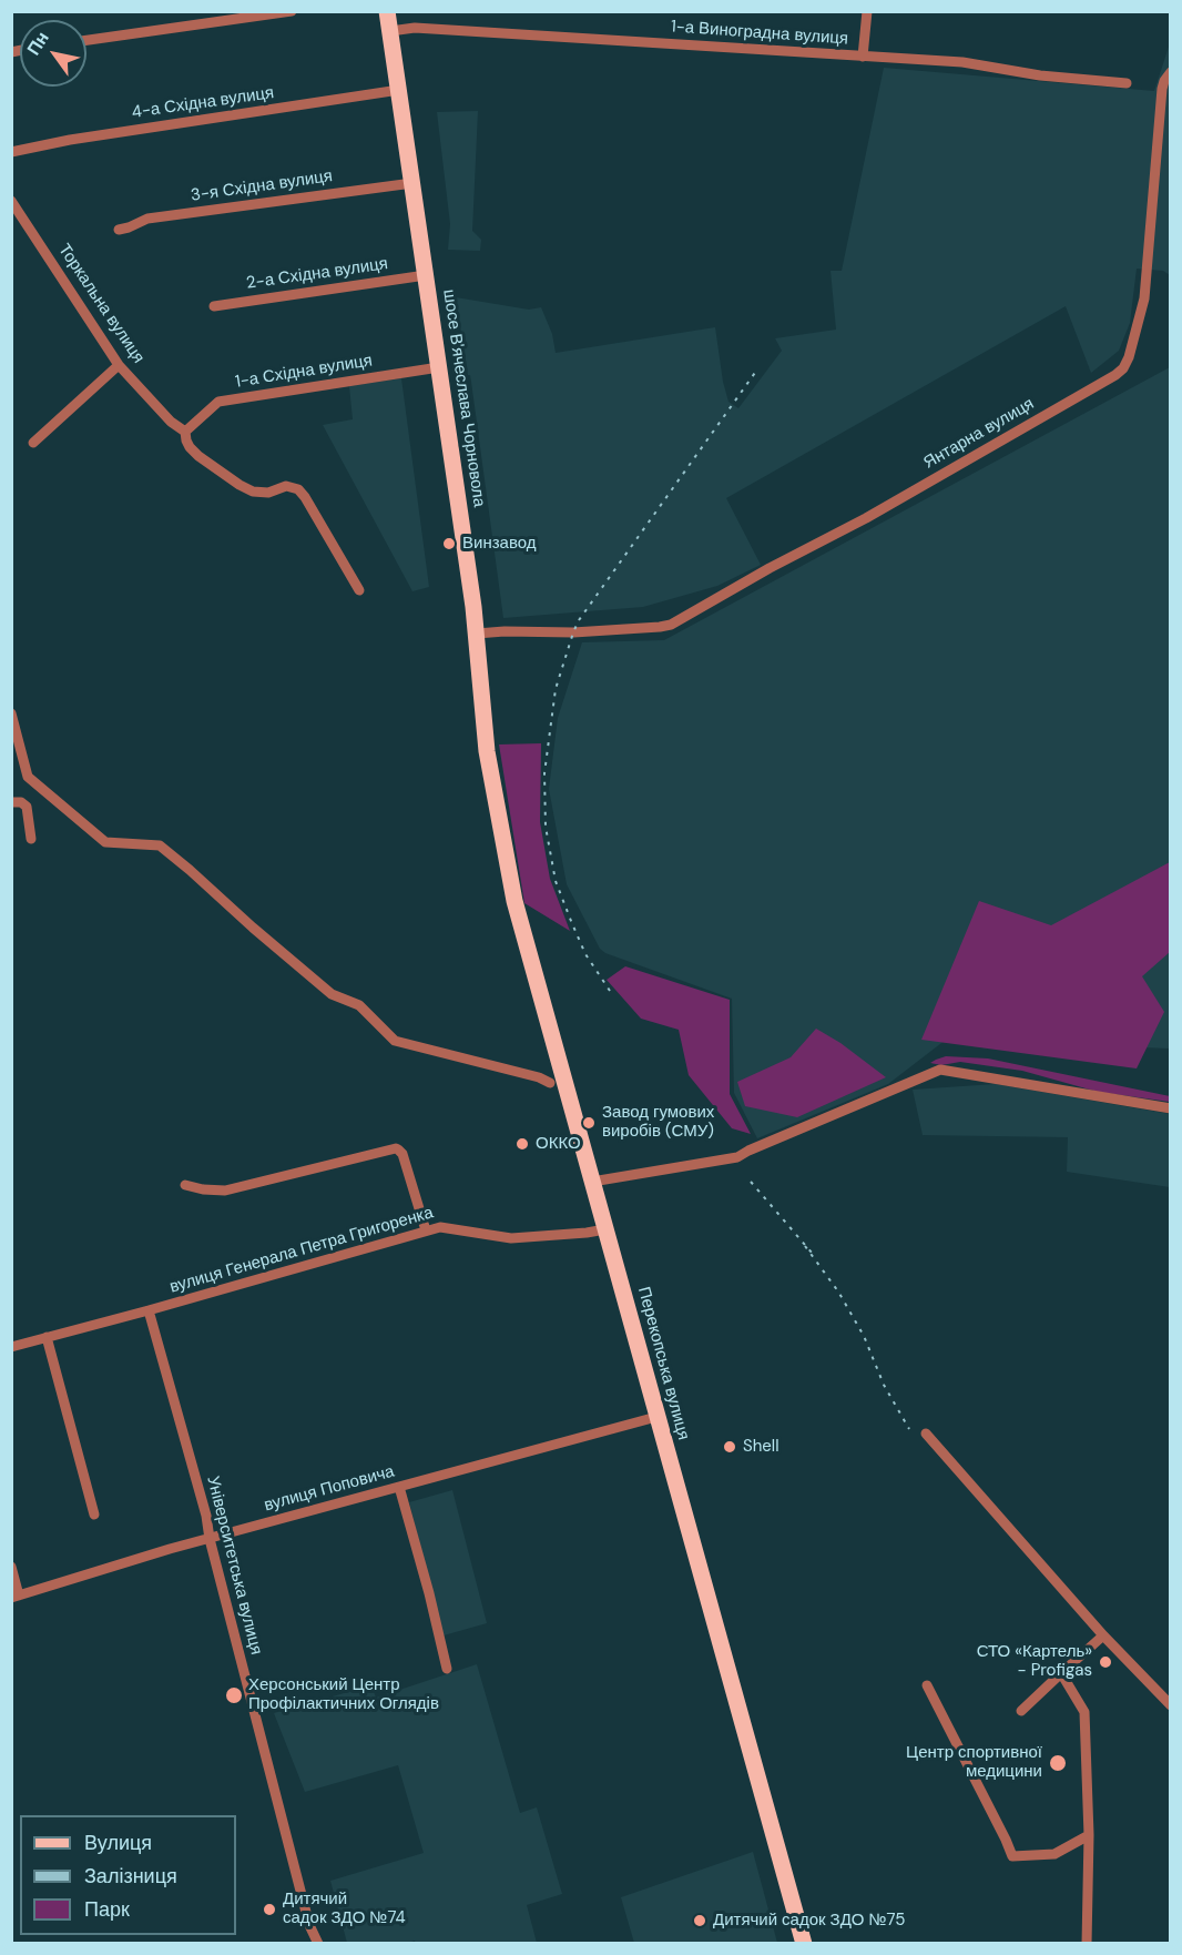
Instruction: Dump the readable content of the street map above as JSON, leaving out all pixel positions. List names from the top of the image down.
{
  "streets": {
    "main road": ["шосе В'ячеслава Чорновола", "Перекопська вулиця"],
    "street": [
      "1-а Виноградна вулиця",
      "4-а Східна вулиця",
      "3-я Східна вулиця",
      "2-а Східна вулиця",
      "Торкальна вулиця",
      "1-а Східна вулиця",
      "Янтарна вулиця",
      "вулиця Генерала Петра Григоренка",
      "вулиця Поповича",
      "Університетська вулиця"
    ]
  },
  "crossings": [
    ["1-а Виноградна вулиця", "шосе В'ячеслава Чорновола"],
    ["4-а Східна вулиця", "шосе В'ячеслава Чорновола"],
    ["3-я Східна вулиця", "шосе В'ячеслава Чорновола"],
    ["2-а Східна вулиця", "шосе В'ячеслава Чорновола"],
    ["Торкальна вулиця", "1-а Східна вулиця"],
    ["1-а Східна вулиця", "шосе В'ячеслава Чорновола"],
    ["шосе В'ячеслава Чорновола", "Янтарна вулиця"],
    ["шосе В'ячеслава Чорновола", "Перекопська вулиця"],
    ["вулиця Генерала Петра Григоренка", "Перекопська вулиця"],
    ["вулиця Генерала Петра Григоренка", "Університетська вулиця"],
    ["Перекопська вулиця", "вулиця Поповича"],
    ["вулиця Поповича", "Університетська вулиця"]
  ],
  "places": [
    "Винзавод",
    "Завод гумових виробів (СМУ)",
    "ОККО",
    "Shell",
    "СТО «Картель» - Profigas",
    "Херсонський Центр Профілактичних Оглядів",
    "Центр спортивної медицини",
    "Дитячий садок ЗДО №74",
    "Дитячий садок ЗДО №75"
  ],
  "legend": ["Вулиця", "Залізниця", "Парк"],
  "north": "top left"
}
